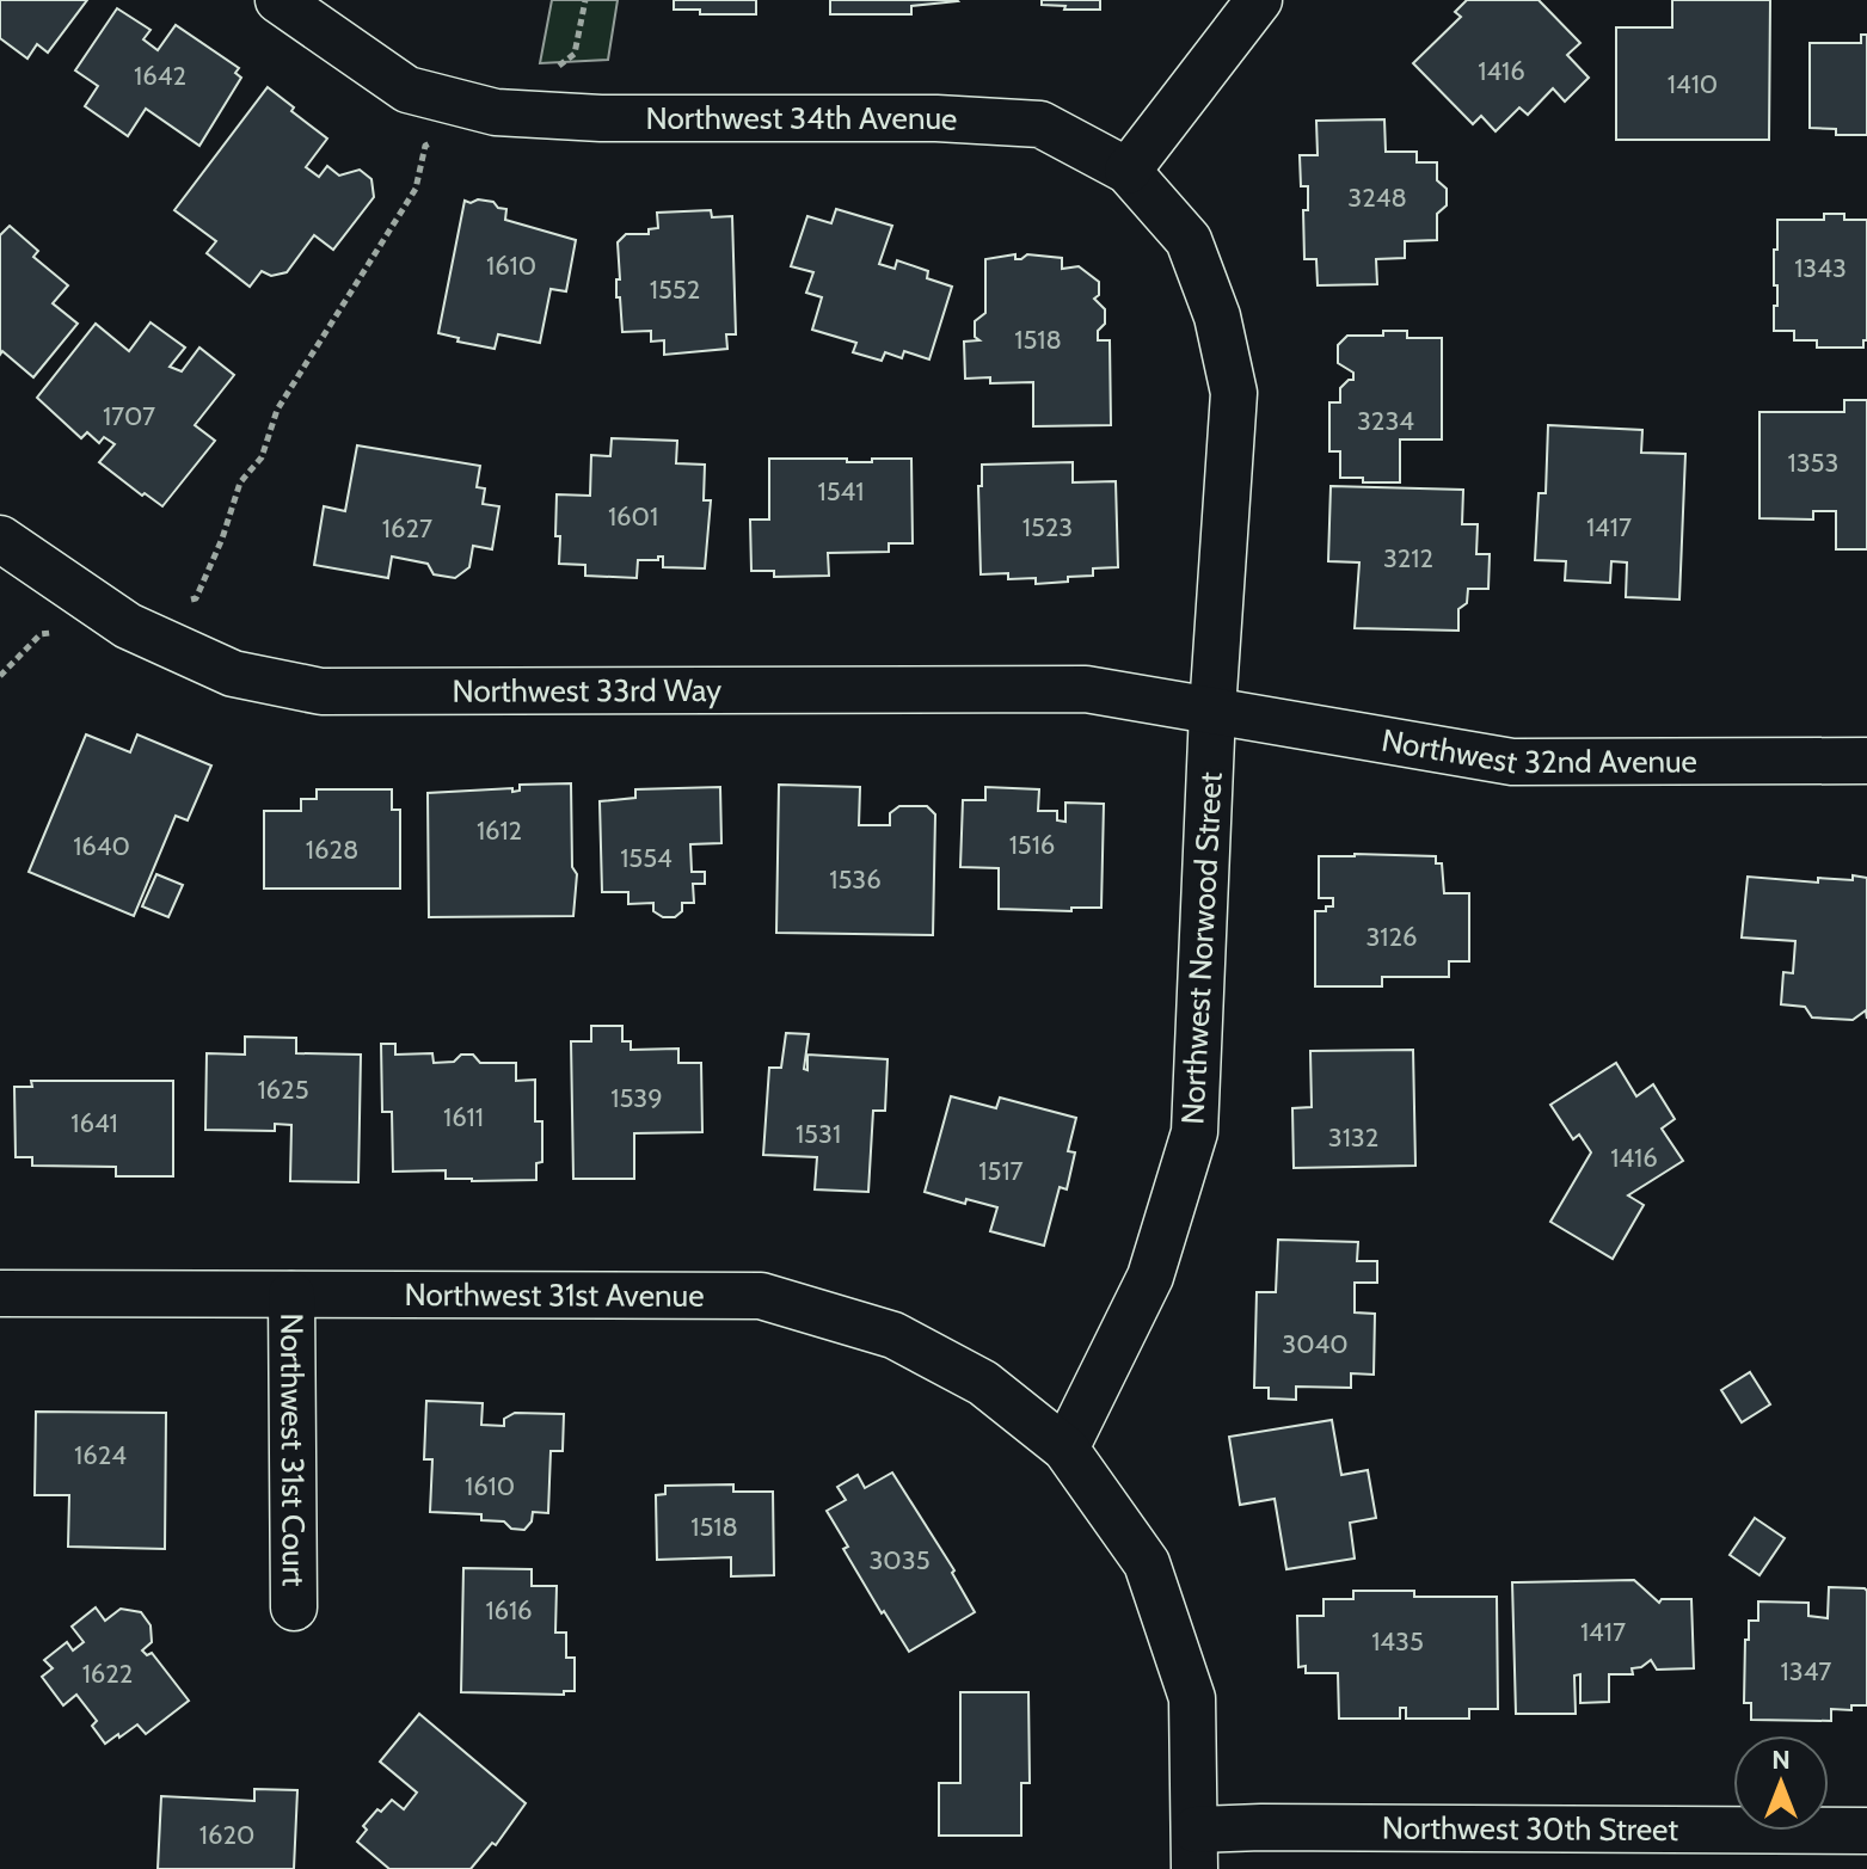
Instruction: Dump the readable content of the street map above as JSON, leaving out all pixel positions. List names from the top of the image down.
{
  "streets": {
    "street": [
      "Northwest 34th Avenue",
      "Northwest 33rd Way",
      "Northwest 32nd Avenue",
      "Northwest Norwood Street",
      "Northwest 31st Avenue",
      "Northwest 31st Court",
      "Northwest 30th Street"
    ]
  },
  "crossings": [
    ["Northwest 34th Avenue", "Northwest Norwood Street"],
    ["Northwest 33rd Way", "Northwest 32nd Avenue"],
    ["Northwest 33rd Way", "Northwest Norwood Street"],
    ["Northwest 32nd Avenue", "Northwest Norwood Street"],
    ["Northwest Norwood Street", "Northwest 31st Avenue"],
    ["Northwest 31st Avenue", "Northwest 31st Court"]
  ],
  "house_numbers": [
    "1416",
    "1642",
    "1410",
    "3248",
    "1610",
    "1343",
    "1552",
    "1518",
    "1707",
    "3234",
    "1353",
    "1541",
    "1601",
    "1523",
    "1417",
    "1627",
    "3212",
    "1612",
    "1516",
    "1640",
    "1628",
    "1554",
    "1536",
    "3126",
    "1625",
    "1539",
    "1611",
    "1641",
    "1531",
    "3132",
    "1416",
    "1517",
    "3040",
    "1624",
    "1610",
    "1518",
    "3035",
    "1616",
    "1417",
    "1435",
    "1347",
    "1622",
    "1620"
  ],
  "north": "top"
}
